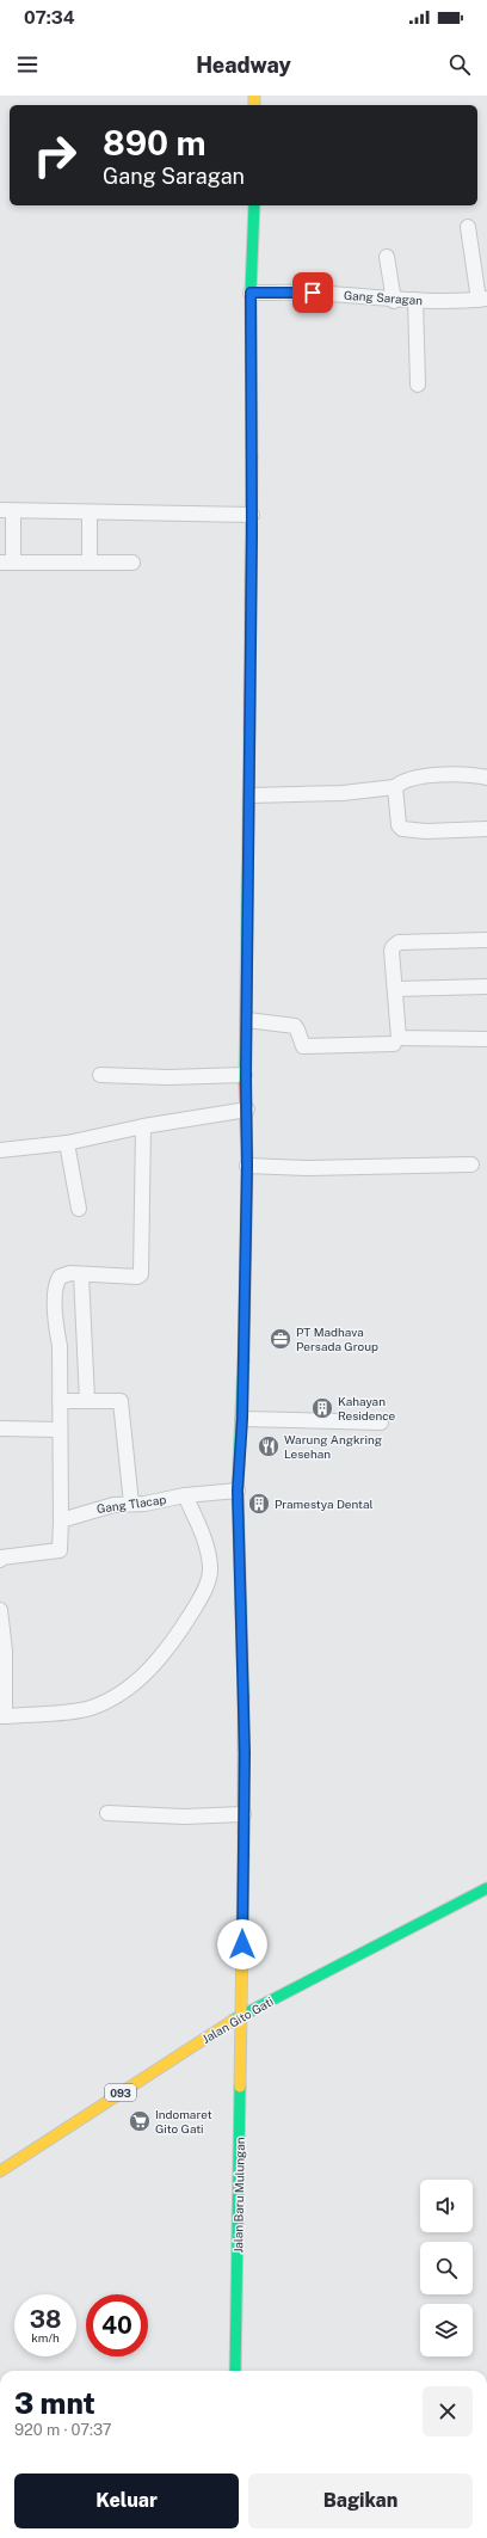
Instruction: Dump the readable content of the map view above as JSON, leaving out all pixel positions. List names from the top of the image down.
{
  "streets": {
    "street": [
      "Gang Saragan",
      "Gang Tlacap",
      "Jalan Gito Gati",
      "093",
      "Jalan Baru Mulungan"
    ]
  },
  "crossings": [
    ["Gang Saragan", "Jalan Baru Mulungan"],
    ["Gang Tlacap", "Jalan Baru Mulungan"],
    ["Jalan Gito Gati", "Jalan Baru Mulungan"]
  ],
  "places": {
    "office": ["PT Madhava Persada Group"],
    "building": ["Kahayan Residence", "Pramestya Dental"],
    "restaurant": ["Warung Angkring Lesehan"],
    "supermarket": ["Indomaret Gito Gati"]
  },
  "page": {
    "status": "07:34",
    "header": "Headway",
    "turn": ["890 m", "Gang Saragan"],
    "speed": "38 km/h",
    "limit": "40",
    "heading": ["3 mnt", "920 m · 07:37"],
    "buttons": ["Keluar", "Bagikan"]
  }
}
